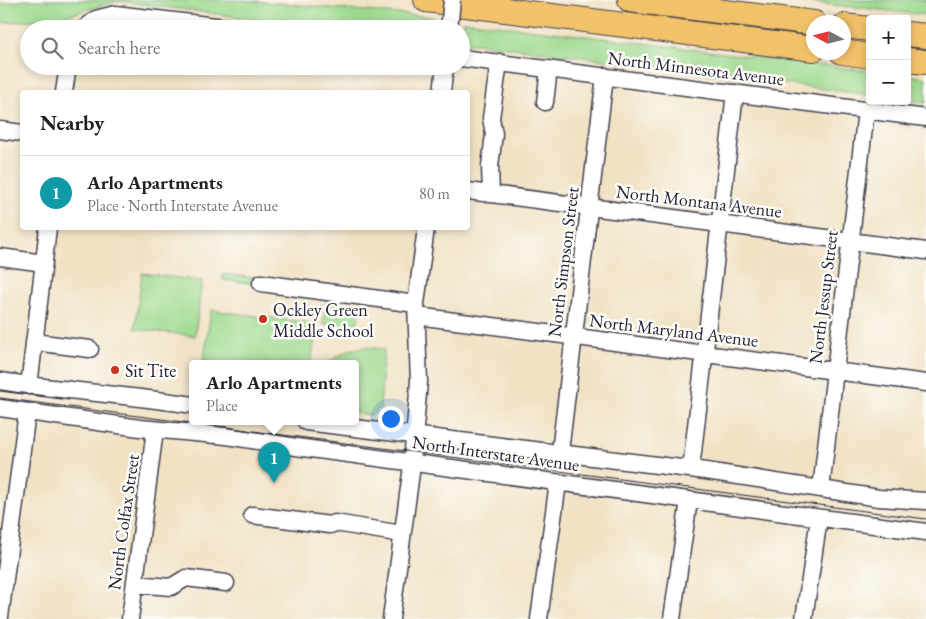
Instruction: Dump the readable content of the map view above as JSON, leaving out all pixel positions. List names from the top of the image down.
{
  "streets": {
    "street": [
      "North Minnesota Avenue",
      "North Montana Avenue",
      "North Simpson Street",
      "North Jessup Street",
      "North Maryland Avenue",
      "North Interstate Avenue",
      "North Colfax Street"
    ]
  },
  "crossings": [
    ["North Minnesota Avenue", "North Simpson Street"],
    ["North Minnesota Avenue", "North Jessup Street"],
    ["North Montana Avenue", "North Simpson Street"],
    ["North Montana Avenue", "North Jessup Street"],
    ["North Simpson Street", "North Maryland Avenue"],
    ["North Simpson Street", "North Interstate Avenue"],
    ["North Jessup Street", "North Maryland Avenue"],
    ["North Jessup Street", "North Interstate Avenue"],
    ["North Interstate Avenue", "North Colfax Street"]
  ],
  "places": ["Ockley Green Middle School", "Sit Tite"],
  "north": "left",
  "page": {
    "map_buttons": ["+", "−"],
    "search": "Search here",
    "heading": "Nearby",
    "list": [
      {
        "mark": "1",
        "name": "Arlo Apartments",
        "note": "Place · North Interstate Avenue",
        "value": "80 m"
      }
    ],
    "popup": ["Arlo Apartments", "Place"],
    "pins": "1"
  }
}
